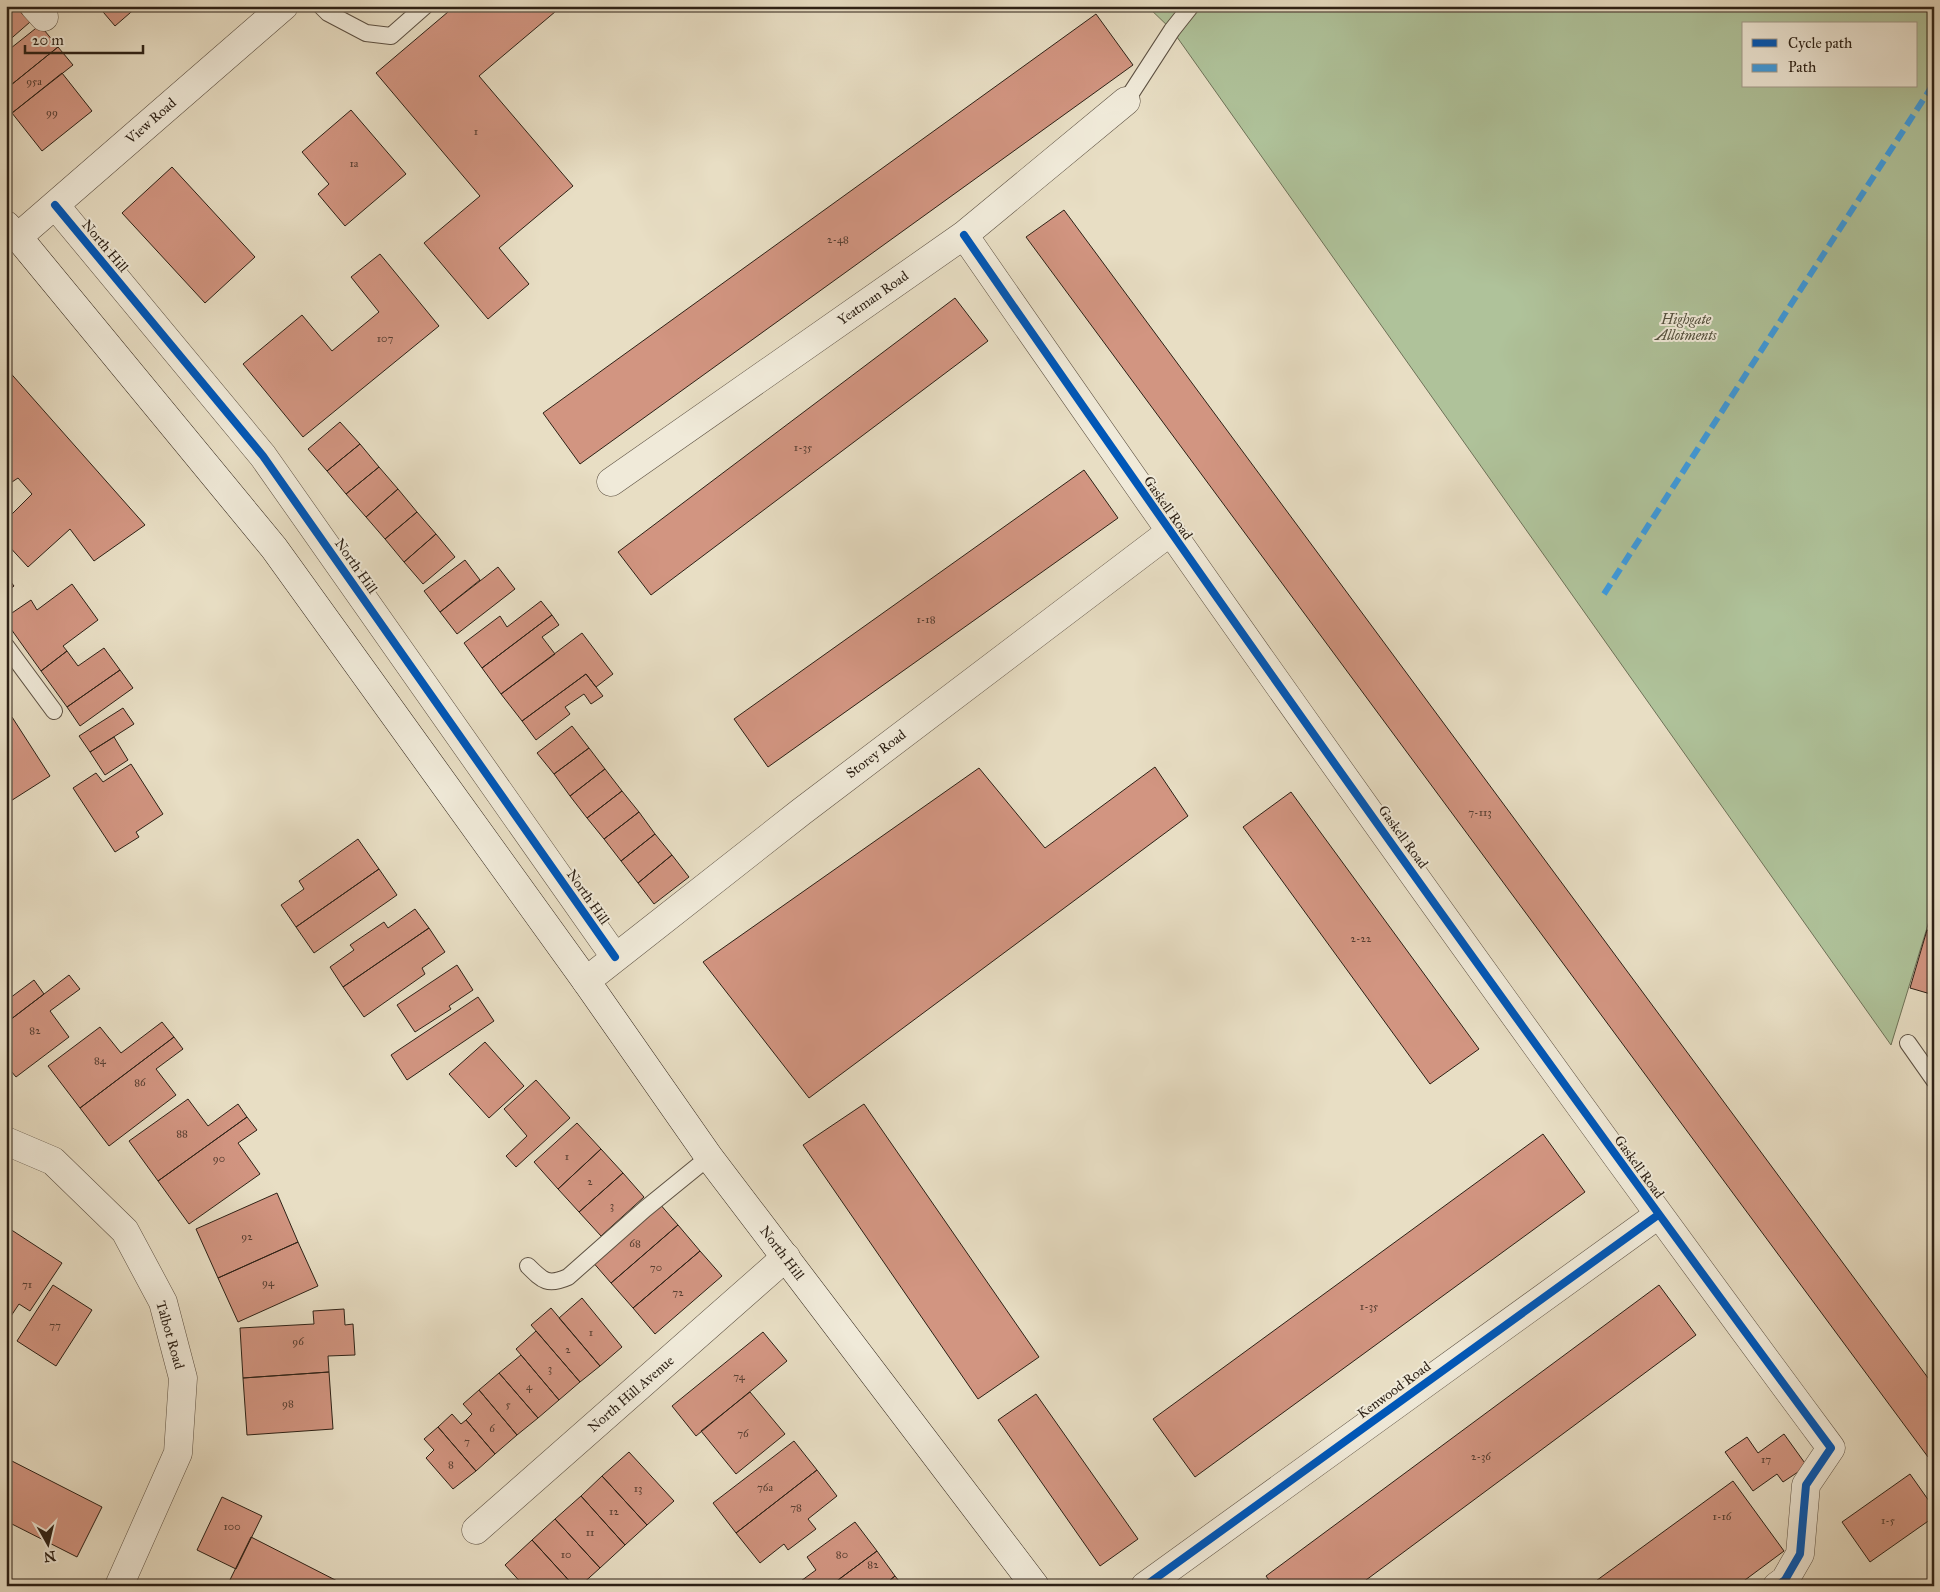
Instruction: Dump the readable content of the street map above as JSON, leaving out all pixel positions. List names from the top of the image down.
{
  "streets": {
    "street": [
      "View Road",
      "North Hill",
      "Yeatman Road",
      "Gaskell Road",
      "Storey Road",
      "Talbot Road",
      "Kenwood Road",
      "North Hill Avenue"
    ]
  },
  "crossings": [
    ["View Road", "North Hill"],
    ["North Hill", "Storey Road"],
    ["North Hill", "North Hill Avenue"],
    ["Yeatman Road", "Gaskell Road"],
    ["Gaskell Road", "Storey Road"],
    ["Gaskell Road", "Kenwood Road"]
  ],
  "parks": ["Highgate Allotments"],
  "house_numbers": [
    "95a",
    "99",
    "1",
    "1a",
    "2-48",
    "107",
    "1-35",
    "1-18",
    "7-113",
    "2-22",
    "82",
    "84",
    "86",
    "88",
    "1",
    "90",
    "2",
    "3",
    "92",
    "68",
    "70",
    "94",
    "71",
    "72",
    "1-35",
    "77",
    "1",
    "96",
    "2",
    "3",
    "74",
    "4",
    "98",
    "5",
    "6",
    "76",
    "7",
    "2-36",
    "17",
    "8",
    "76a",
    "13",
    "78",
    "12",
    "1-16",
    "1-5",
    "100",
    "11",
    "10",
    "80",
    "82"
  ],
  "legend": ["Cycle path", "Path"],
  "scale_bar": "20 m",
  "north": "bottom"
}
